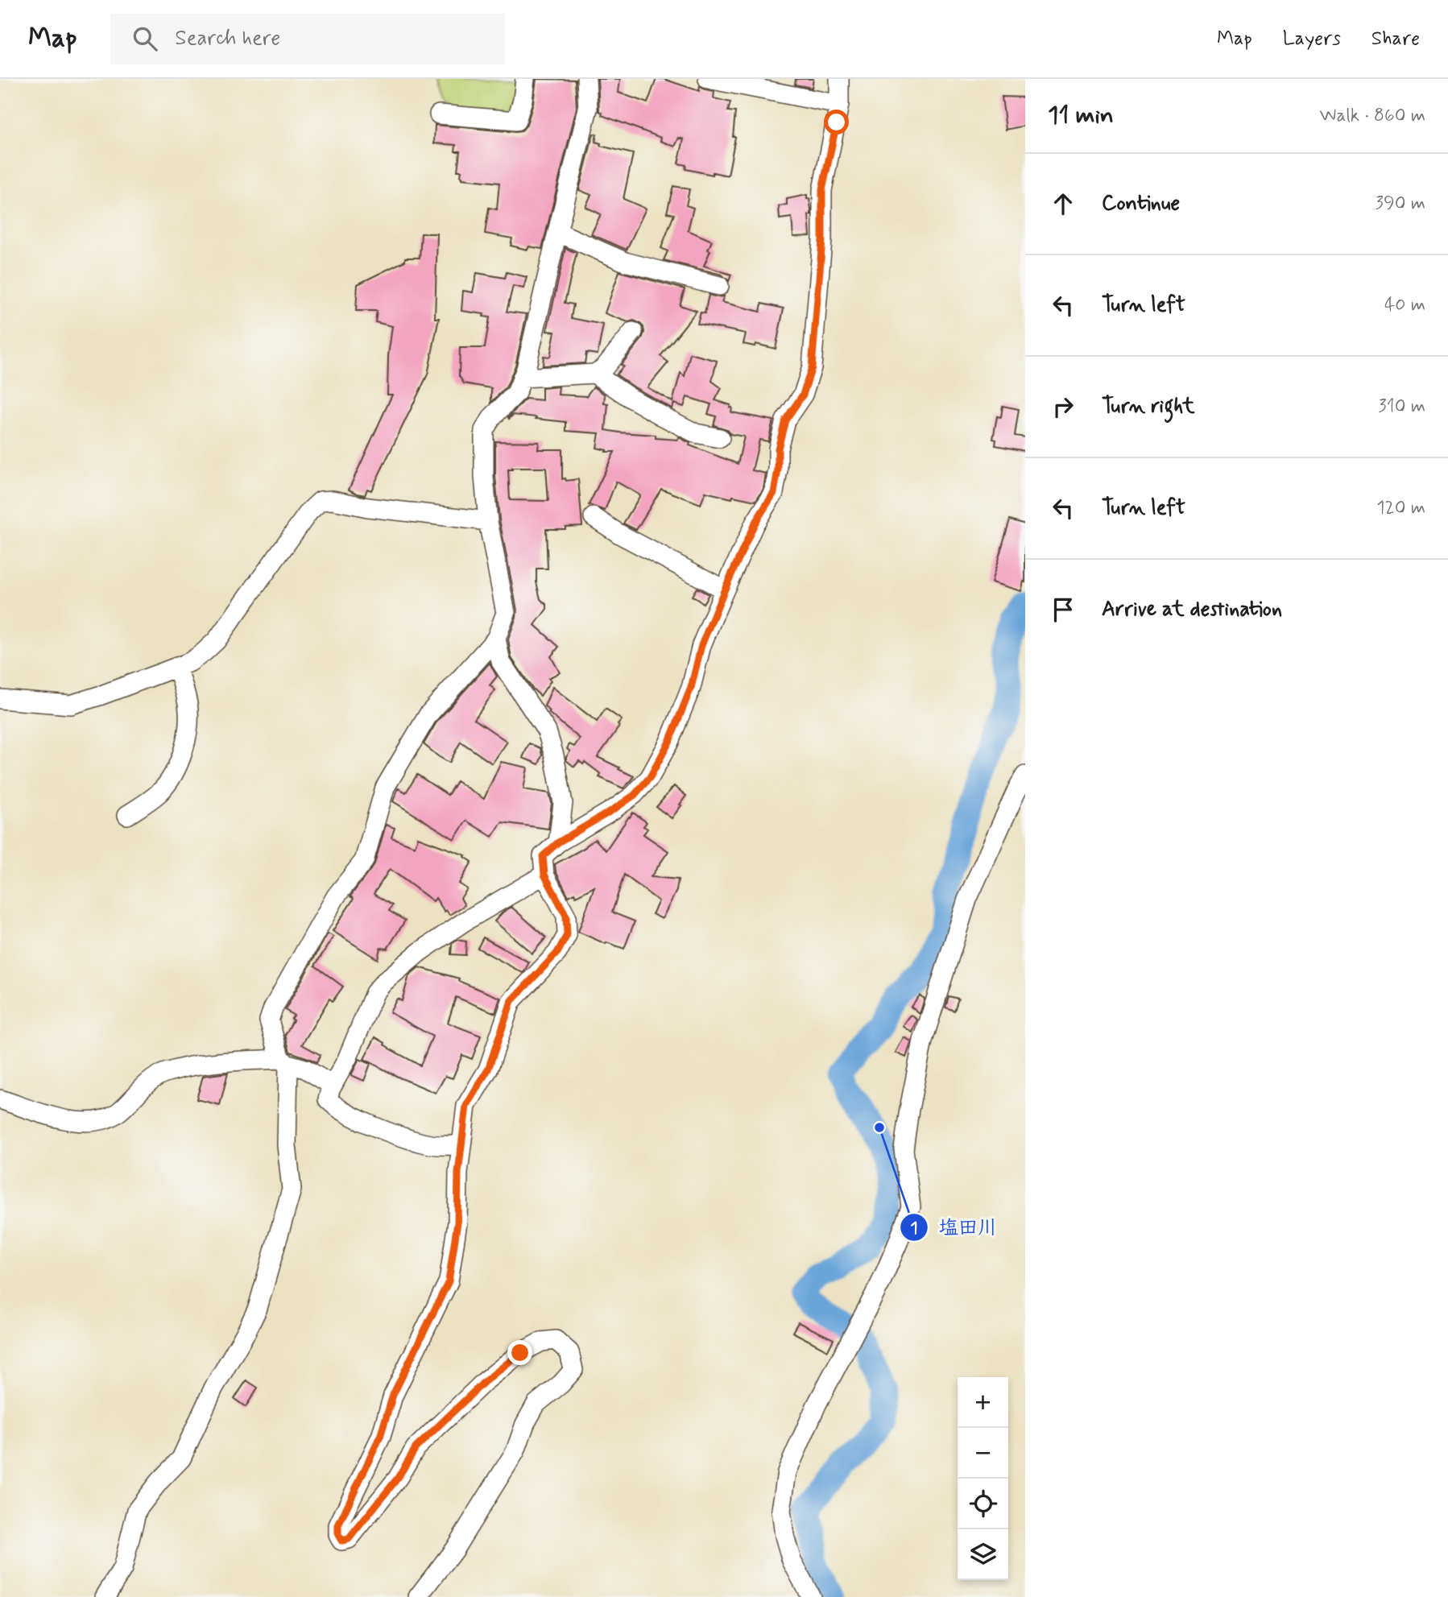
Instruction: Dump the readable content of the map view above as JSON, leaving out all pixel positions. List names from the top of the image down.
{
  "places": ["塩田川"],
  "page": {
    "header": "Map",
    "search": "Search here",
    "nav": ["Map", "Layers", "Share"],
    "heading": ["11 min", "Walk · 860 m"],
    "list": [
      ["Continue", "390 m"],
      ["Turn left", "40 m"],
      ["Turn right", "310 m"],
      ["Turn left", "120 m"],
      "Arrive at destination"
    ],
    "map_buttons": ["+", "−"]
  }
}
